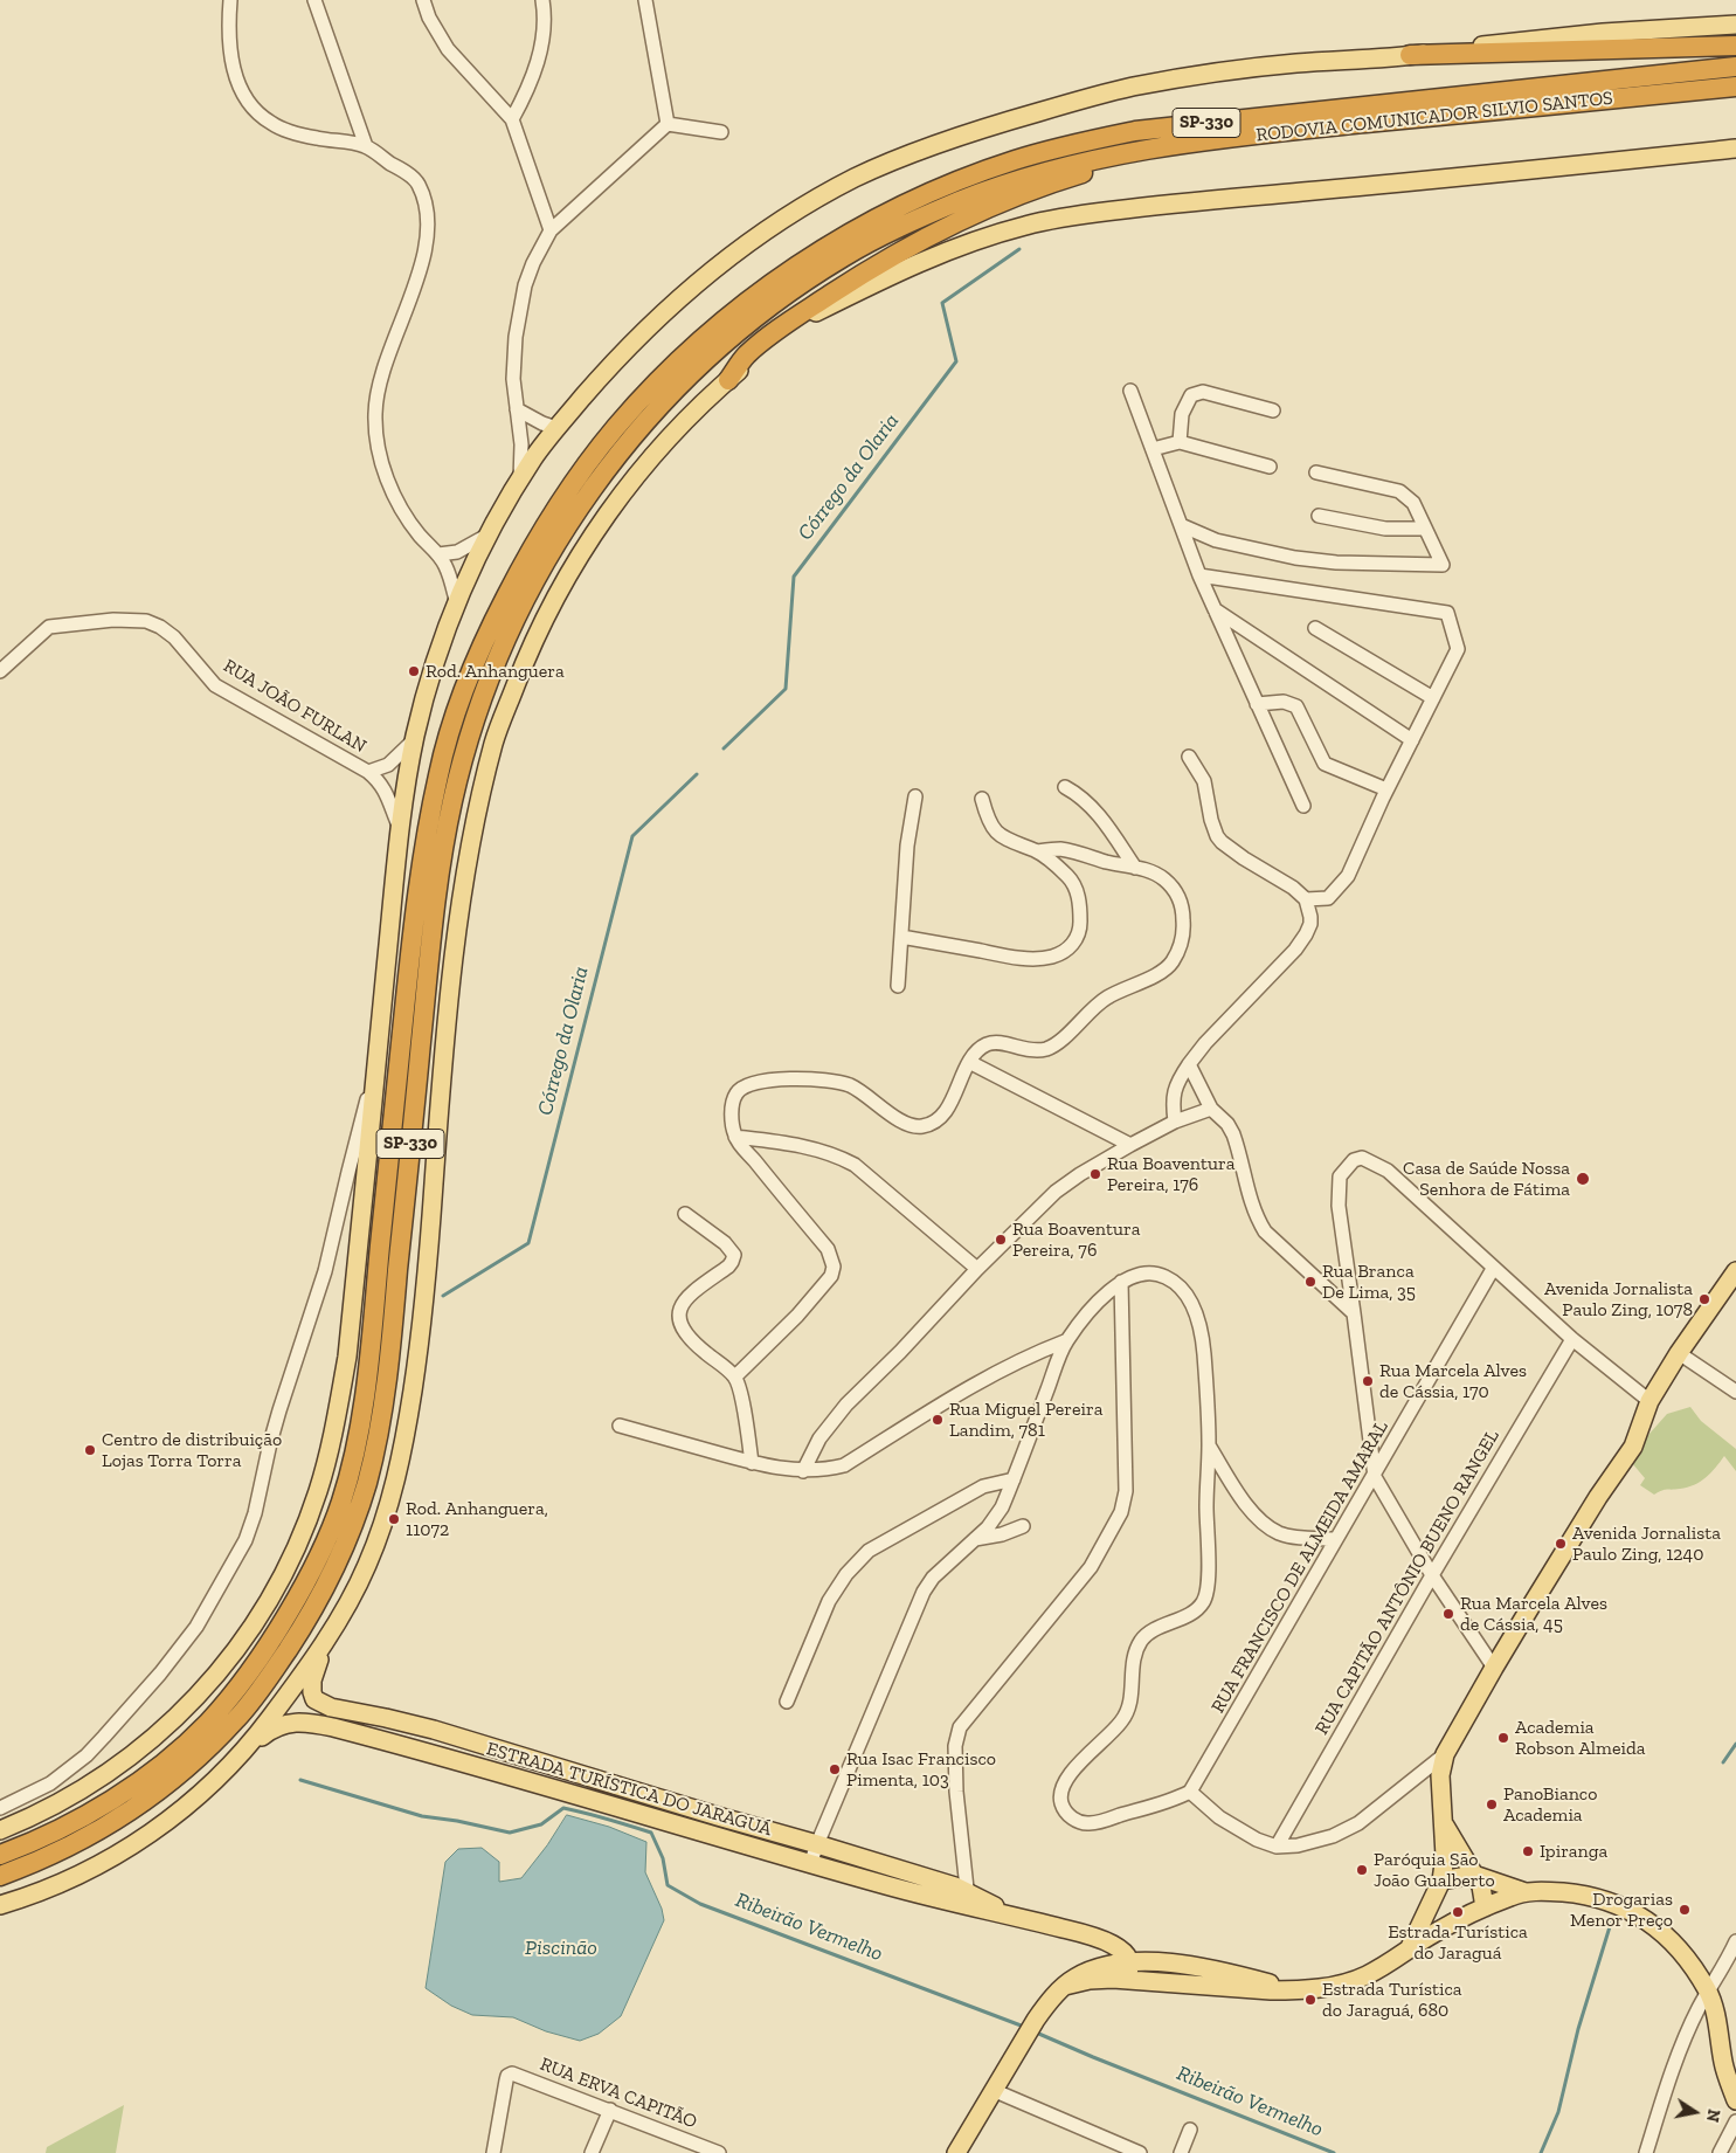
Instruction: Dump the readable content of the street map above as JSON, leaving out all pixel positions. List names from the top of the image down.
{
  "streets": {
    "highway": ["RODOVIA COMUNICADOR SILVIO SANTOS", "SP-330"],
    "main road": ["ESTRADA TURÍSTICA DO JARAGUÁ"],
    "street": [
      "RUA JOÃO FURLAN",
      "RUA FRANCISCO DE ALMEIDA AMARAL",
      "RUA CAPITÃO ANTÔNIO BUENO RANGEL",
      "RUA ERVA CAPITÃO"
    ]
  },
  "water": ["Córrego da Olaria", "Ribeirão Vermelho", "Piscinão"],
  "places": [
    "Rod. Anhanguera",
    "Rua Boaventura Pereira, 176",
    "Casa de Saúde Nossa Senhora de Fátima",
    "Rua Boaventura Pereira, 76",
    "Rua Branca De Lima, 35",
    "Avenida Jornalista Paulo Zing, 1078",
    "Rua Marcela Alves de Cássia, 170",
    "Rua Miguel Pereira Landim, 781",
    "Centro de distribuição Lojas Torra Torra",
    "Rod. Anhanguera, 11072",
    "Avenida Jornalista Paulo Zing, 1240",
    "Rua Marcela Alves de Cássia, 45",
    "Academia Robson Almeida",
    "Rua Isac Francisco Pimenta, 103",
    "PanoBianco Academia",
    "Ipiranga",
    "Paróquia São João Gualberto",
    "Drogarias Menor Preço",
    "Estrada Turística do Jaraguá",
    "Estrada Turística do Jaraguá, 680"
  ],
  "north": "right"
}
